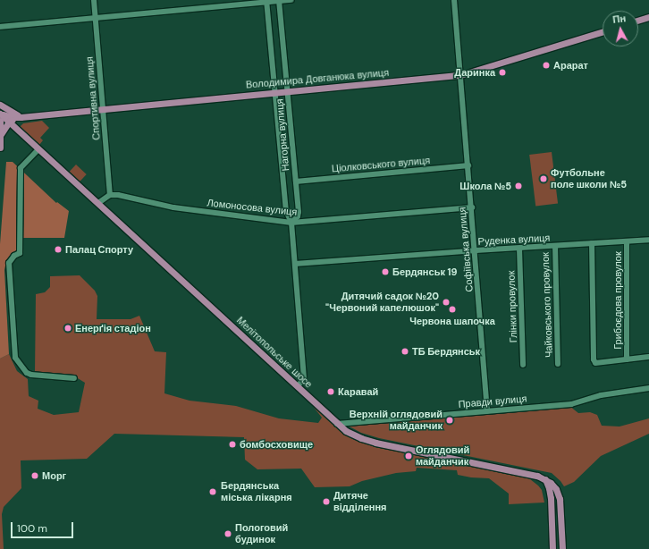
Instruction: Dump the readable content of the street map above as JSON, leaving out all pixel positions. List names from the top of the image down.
{
  "streets": {
    "main road": ["Володимира Довганюка вулиця", "Мелітопольське шосе"],
    "street": [
      "Спортивна вулиця",
      "Нагорна вулиця",
      "Ціолковського вулиця",
      "Ломоносова вулиця",
      "Руденка вулиця",
      "Софіївська вулиця",
      "Грибоєдова провулок",
      "Чайковського провулок",
      "Глінки провулок",
      "Правди вулиця"
    ]
  },
  "crossings": [
    ["Володимира Довганюка вулиця", "Спортивна вулиця"],
    ["Володимира Довганюка вулиця", "Нагорна вулиця"],
    ["Володимира Довганюка вулиця", "Софіївська вулиця"],
    ["Спортивна вулиця", "Ломоносова вулиця"],
    ["Нагорна вулиця", "Ціолковського вулиця"],
    ["Нагорна вулиця", "Ломоносова вулиця"],
    ["Нагорна вулиця", "Руденка вулиця"],
    ["Нагорна вулиця", "Мелітопольське шосе"],
    ["Ціолковського вулиця", "Софіївська вулиця"],
    ["Ломоносова вулиця", "Софіївська вулиця"],
    ["Руденка вулиця", "Софіївська вулиця"],
    ["Руденка вулиця", "Грибоєдова провулок"],
    ["Руденка вулиця", "Чайковського провулок"],
    ["Руденка вулиця", "Глінки провулок"],
    ["Софіївська вулиця", "Правди вулиця"],
    ["Мелітопольське шосе", "Правди вулиця"]
  ],
  "places": [
    "Арарат",
    "Даринка",
    "Футбольне поле школи №5",
    "Школа №5",
    "Палац Спорту",
    "Бердянськ 19",
    "Дитячий садок №20 \"Червоний капелюшок\"",
    "Червона шапочка",
    "Енерґія стадіон",
    "ТБ Бердянськ",
    "Каравай",
    "Верхнiй оглядовий майданчик",
    "бомбосховище",
    "Оглядовий майданчик",
    "Морг",
    "Бердянська міська лікарня",
    "Дитяче відділення",
    "Пологовий будинок"
  ],
  "scale_bar": "100 m",
  "north": "top"
}
